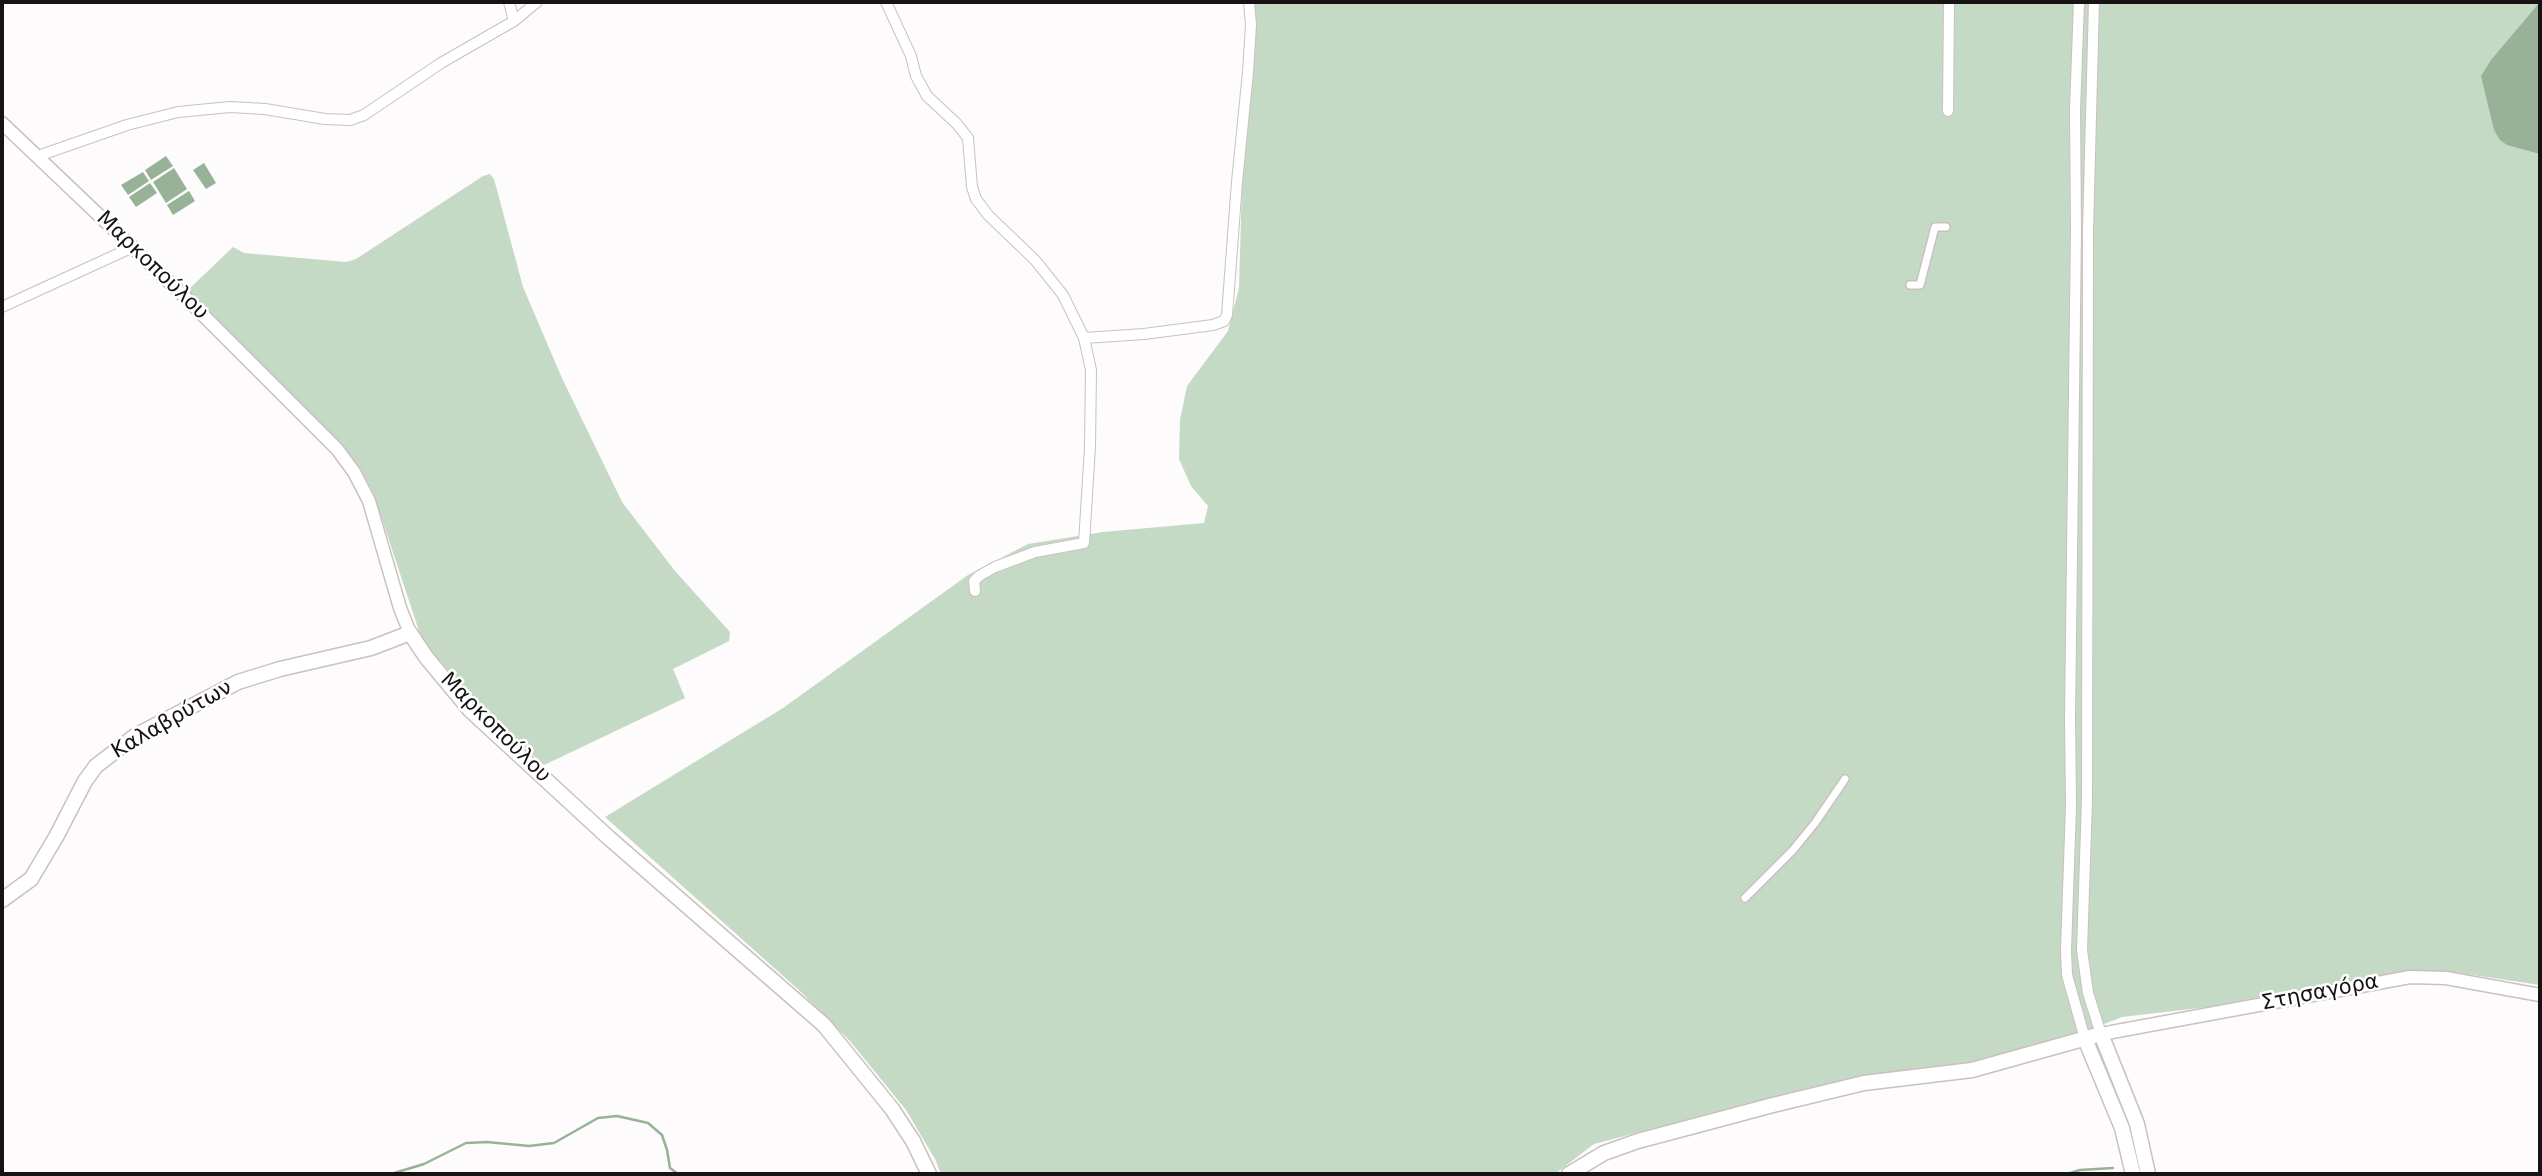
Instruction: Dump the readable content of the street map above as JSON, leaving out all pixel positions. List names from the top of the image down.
{
  "streets": {
    "main road": ["Μαρκοπούλου", "Καλαβρύτων"],
    "street": ["Στησαγόρα"]
  },
  "crossings": [
    ["Μαρκοπούλου", "Καλαβρύτων"]
  ]
}
